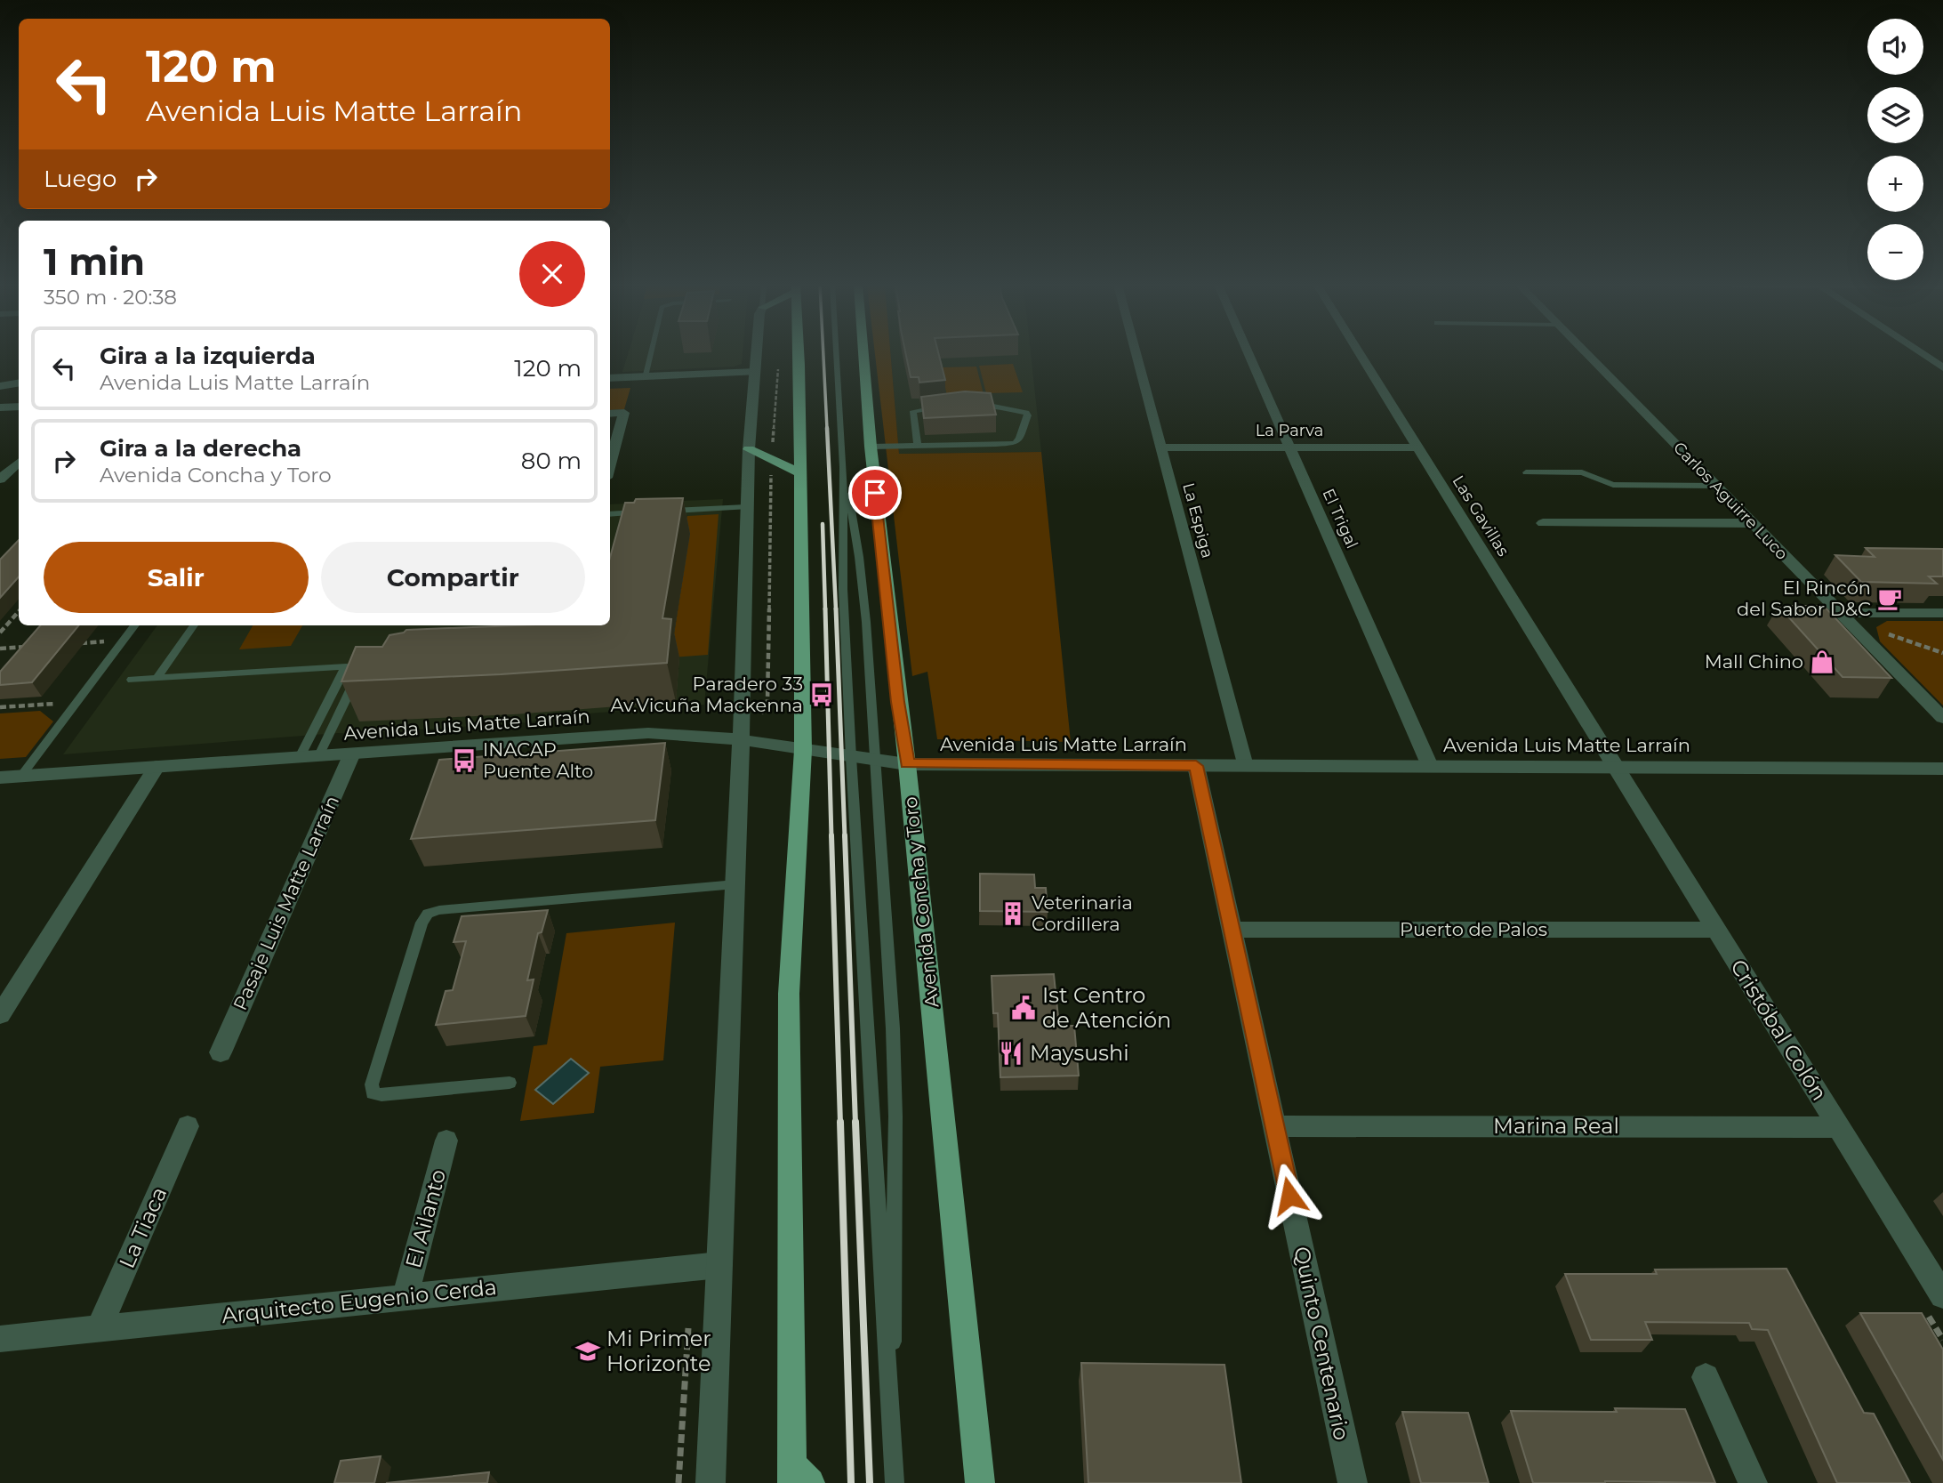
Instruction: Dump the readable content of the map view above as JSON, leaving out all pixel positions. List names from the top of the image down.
{
  "streets": {
    "main road": ["Avenida Concha y Toro"],
    "street": [
      "La Parva",
      "Carlos Aguirre Luco",
      "Las Gavillas",
      "El Trigal",
      "La Espiga",
      "Avenida Luis Matte Larraín",
      "Pasaje Luis Matte Larraín",
      "Puerto de Palos",
      "Cristóbal Colón",
      "Marina Real",
      "El Ailanto",
      "La Tiaca",
      "Arquitecto Eugenio Cerda",
      "Quinto Centenario"
    ]
  },
  "crossings": [
    ["La Parva", "Las Gavillas"],
    ["La Parva", "El Trigal"],
    ["La Parva", "La Espiga"],
    ["Las Gavillas", "Avenida Luis Matte Larraín"],
    ["Las Gavillas", "Cristóbal Colón"],
    ["El Trigal", "Avenida Luis Matte Larraín"],
    ["La Espiga", "Avenida Luis Matte Larraín"],
    ["Avenida Luis Matte Larraín", "Avenida Concha y Toro"],
    ["Avenida Luis Matte Larraín", "Pasaje Luis Matte Larraín"],
    ["Avenida Luis Matte Larraín", "Cristóbal Colón"],
    ["Avenida Luis Matte Larraín", "Quinto Centenario"],
    ["Puerto de Palos", "Cristóbal Colón"],
    ["Puerto de Palos", "Quinto Centenario"],
    ["Cristóbal Colón", "Marina Real"],
    ["Marina Real", "Quinto Centenario"],
    ["El Ailanto", "Arquitecto Eugenio Cerda"],
    ["La Tiaca", "Arquitecto Eugenio Cerda"]
  ],
  "places": {
    "cafe": ["El Rincón del Sabor D&C"],
    "shop": ["Mall Chino"],
    "bus stop": ["Paradero 33 Av.Vicuña Mackenna", "INACAP Puente Alto"],
    "building": ["Veterinaria Cordillera"],
    "public building": ["Ist Centro de Atención"],
    "restaurant": ["Maysushi"],
    "school or university": ["Mi Primer Horizonte"]
  },
  "page": {
    "map_buttons": ["+", "−"],
    "turn": ["120 m", "Avenida Luis Matte Larraín"],
    "then": "Luego",
    "heading": ["1 min", "350 m · 20:38"],
    "list": [
      {
        "name": "Gira a la izquierda",
        "note": "Avenida Luis Matte Larraín",
        "value": "120 m"
      },
      {
        "name": "Gira a la derecha",
        "note": "Avenida Concha y Toro",
        "value": "80 m"
      }
    ],
    "buttons": ["Salir", "Compartir"]
  }
}
